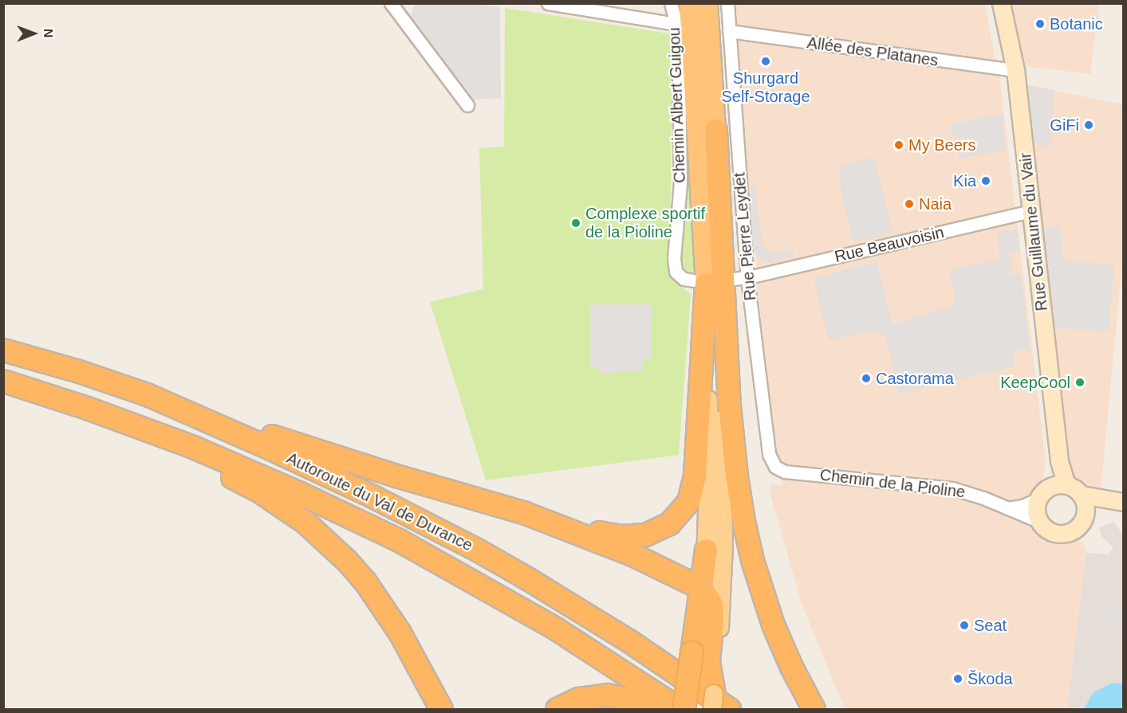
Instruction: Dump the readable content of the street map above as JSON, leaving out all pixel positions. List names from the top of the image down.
{
  "streets": {
    "highway": ["Autoroute du Val de Durance"],
    "main road": ["Rue Guillaume du Vair"],
    "street": [
      "Allée des Platanes",
      "Chemin Albert Guigou",
      "Rue Pierre Leydet",
      "Rue Beauvoisin",
      "Chemin de la Pioline"
    ]
  },
  "crossings": [
    ["Allée des Platanes", "Rue Guillaume du Vair"],
    ["Allée des Platanes", "Rue Pierre Leydet"],
    ["Rue Guillaume du Vair", "Rue Beauvoisin"],
    ["Rue Guillaume du Vair", "Chemin de la Pioline"],
    ["Rue Pierre Leydet", "Rue Beauvoisin"],
    ["Rue Pierre Leydet", "Chemin de la Pioline"]
  ],
  "places": [
    "Botanic",
    "Shurgard Self-Storage",
    "GiFi",
    "My Beers",
    "Kia",
    "Naia",
    "Complexe sportif de la Pioline",
    "Castorama",
    "KeepCool",
    "Seat",
    "Škoda"
  ],
  "north": "right"
}
